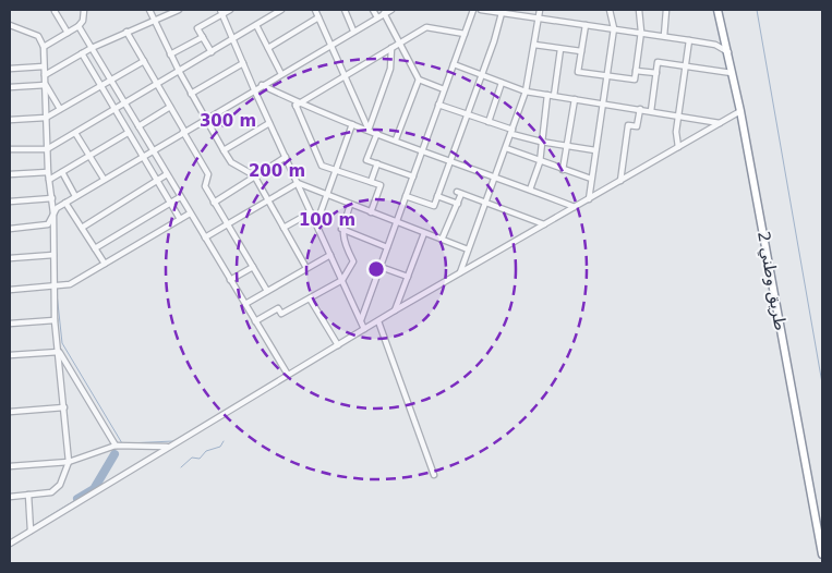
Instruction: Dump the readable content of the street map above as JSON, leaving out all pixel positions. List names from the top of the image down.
{
  "streets": {
    "highway": ["طريق وطني 2"]
  },
  "rings": ["300 m", "200 m", "100 m"]
}
